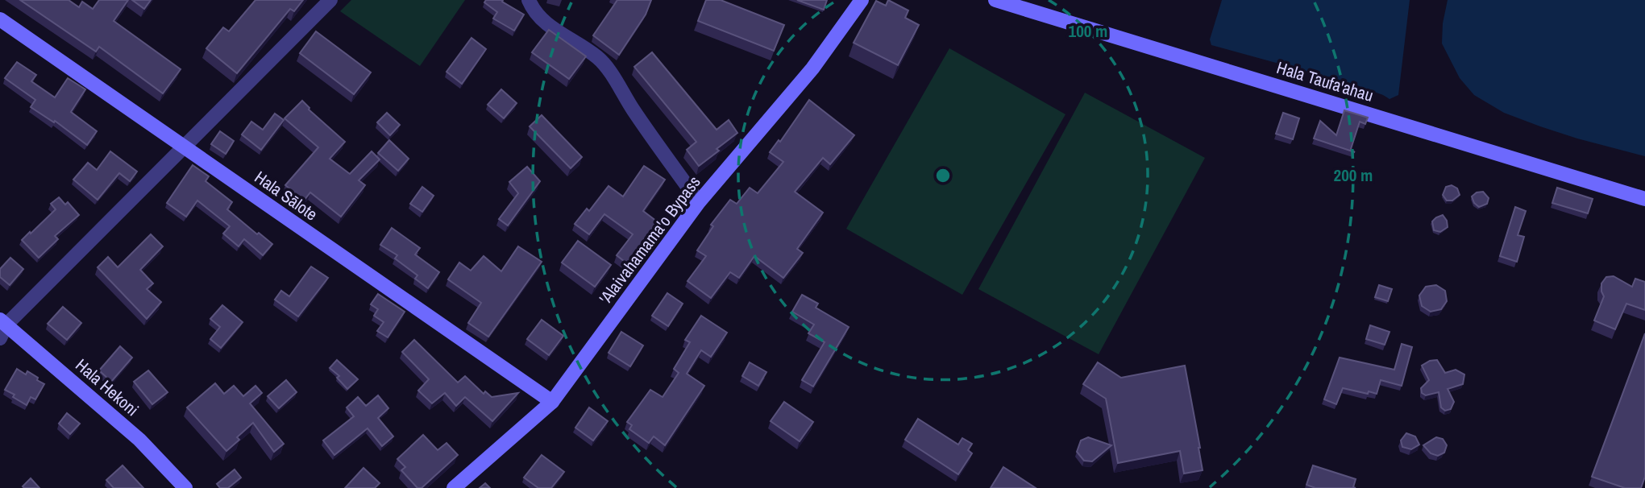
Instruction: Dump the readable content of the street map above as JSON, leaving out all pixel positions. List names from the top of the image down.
{
  "streets": {
    "main road": [
      "Hala Taufa'ahau",
      "Hala Sālote",
      "'Alaivahamama'o Bypass",
      "Hala Hekoni"
    ]
  },
  "crossings": [
    ["Hala Sālote", "'Alaivahamama'o Bypass"]
  ],
  "rings": ["100 m", "200 m"]
}
